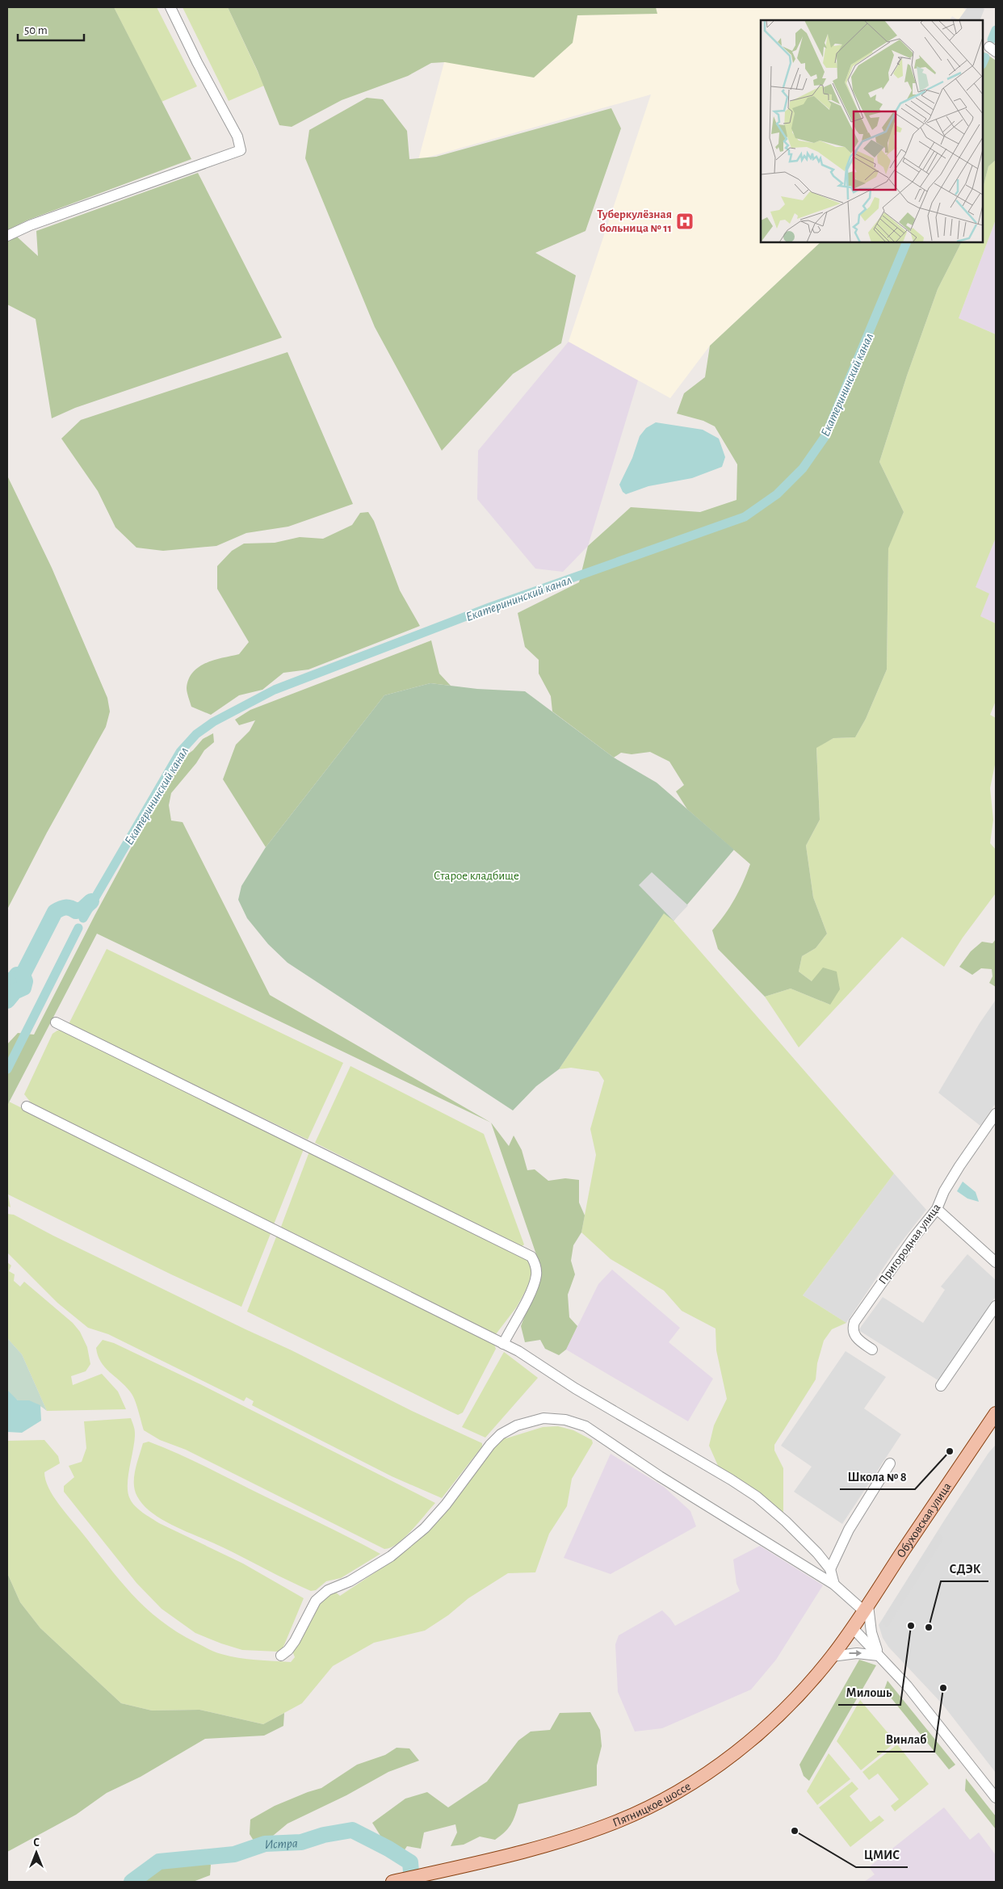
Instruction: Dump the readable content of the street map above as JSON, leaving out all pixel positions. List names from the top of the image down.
{
  "streets": {
    "main road": ["Обуховская улица", "Пятницкое шоссе"],
    "street": ["Пригородная улица"]
  },
  "crossings": [
    ["Обуховская улица", "Пятницкое шоссе"]
  ],
  "water": ["Екатерининский канал", "Истра"],
  "parks": ["Старое кладбище"],
  "places": {
    "hospital": ["Туберкулёзная больница № 11"],
    "other": [
      "Школа № 8",
      "Милошь",
      "СДЭК",
      "Винлаб",
      "ЦМИС"
    ]
  },
  "scale_bar": "50 m",
  "north": "top"
}
